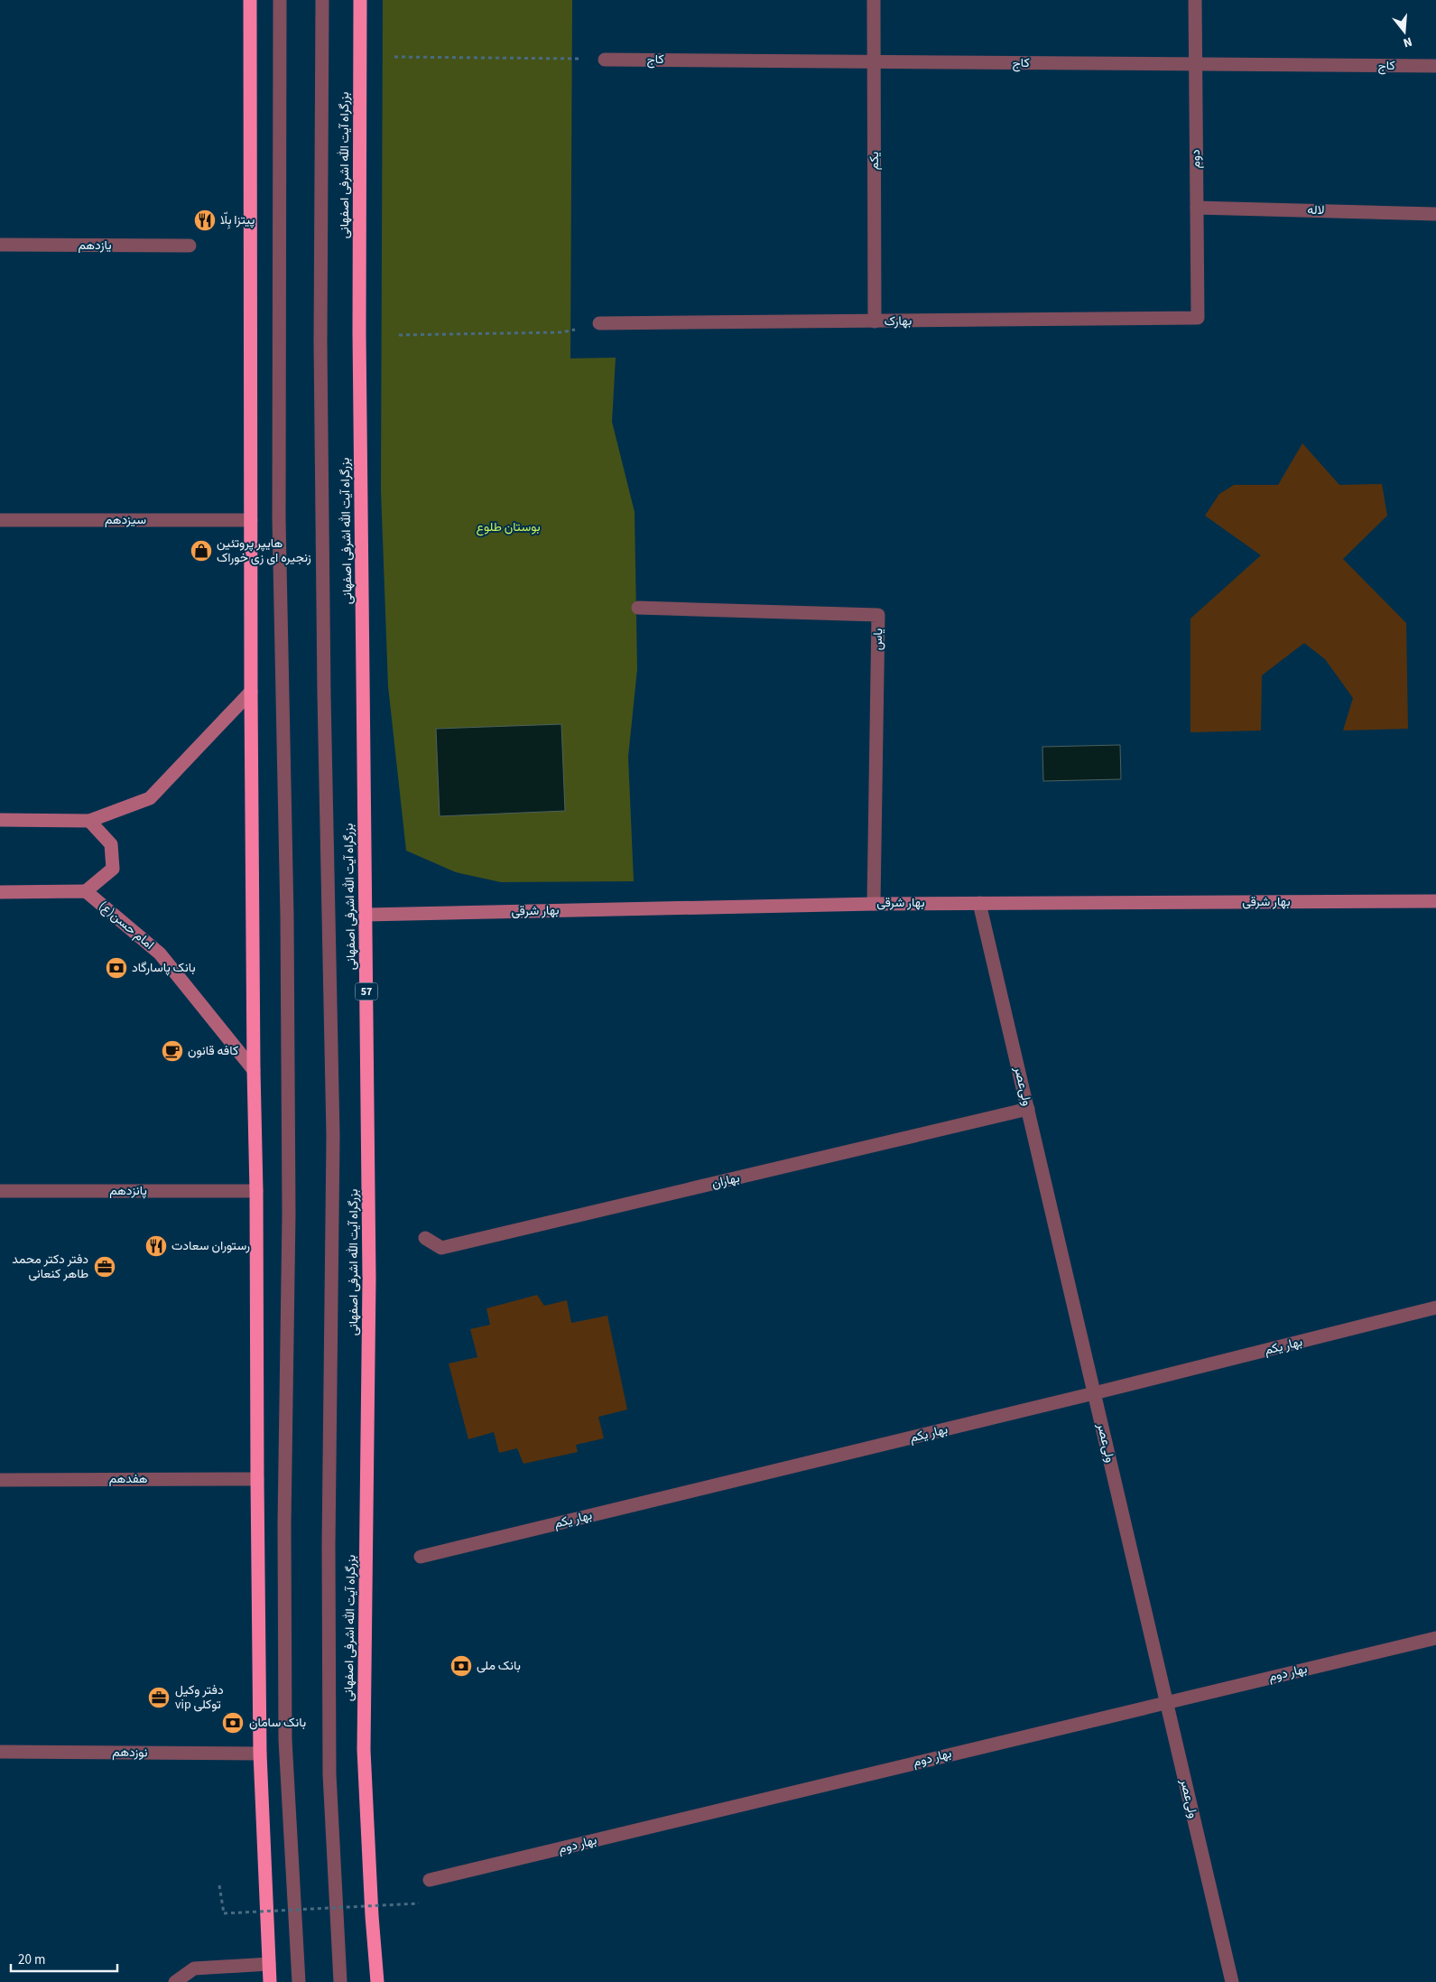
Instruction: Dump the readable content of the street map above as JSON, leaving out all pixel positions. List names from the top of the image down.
{
  "streets": {
    "highway": ["بزرگراه آیت الله اشرفی اصفهانی", "57"],
    "street": [
      "کاج",
      "دوم",
      "یکم",
      "لاله",
      "یازدهم",
      "بهارک",
      "سیزدهم",
      "یاس",
      "بهار شرقی",
      "امام حسن(ع)",
      "ولی‌عصر",
      "بهاران",
      "پانزدهم",
      "بهار یکم",
      "هفدهم",
      "بهار دوم",
      "نوزدهم"
    ]
  },
  "crossings": [
    ["کاج", "دوم"],
    ["کاج", "یکم"],
    ["دوم", "لاله"],
    ["دوم", "بهارک"],
    ["یکم", "بهارک"],
    ["بزرگراه آیت الله اشرفی اصفهانی", "بهار شرقی"],
    ["یاس", "بهار شرقی"],
    ["بهار شرقی", "ولی‌عصر"],
    ["ولی‌عصر", "بهاران"],
    ["ولی‌عصر", "بهار یکم"],
    ["ولی‌عصر", "بهار دوم"]
  ],
  "parks": ["بوستان طلوع"],
  "places": {
    "restaurant": ["پيتزا بِلّا", "رستوران سعادت"],
    "shop": ["هایپر پروتئین زنجیره ای زی خوراک"],
    "bank": ["بانک پاسارگاد", "بانک ملی", "بانک سامان"],
    "cafe": ["کافه قانون"],
    "office": ["دفتر دکتر محمد طاهر کنعانی", "دفتر وکیل vip توکلی"]
  },
  "scale_bar": "20 m",
  "north": "bottom"
}
